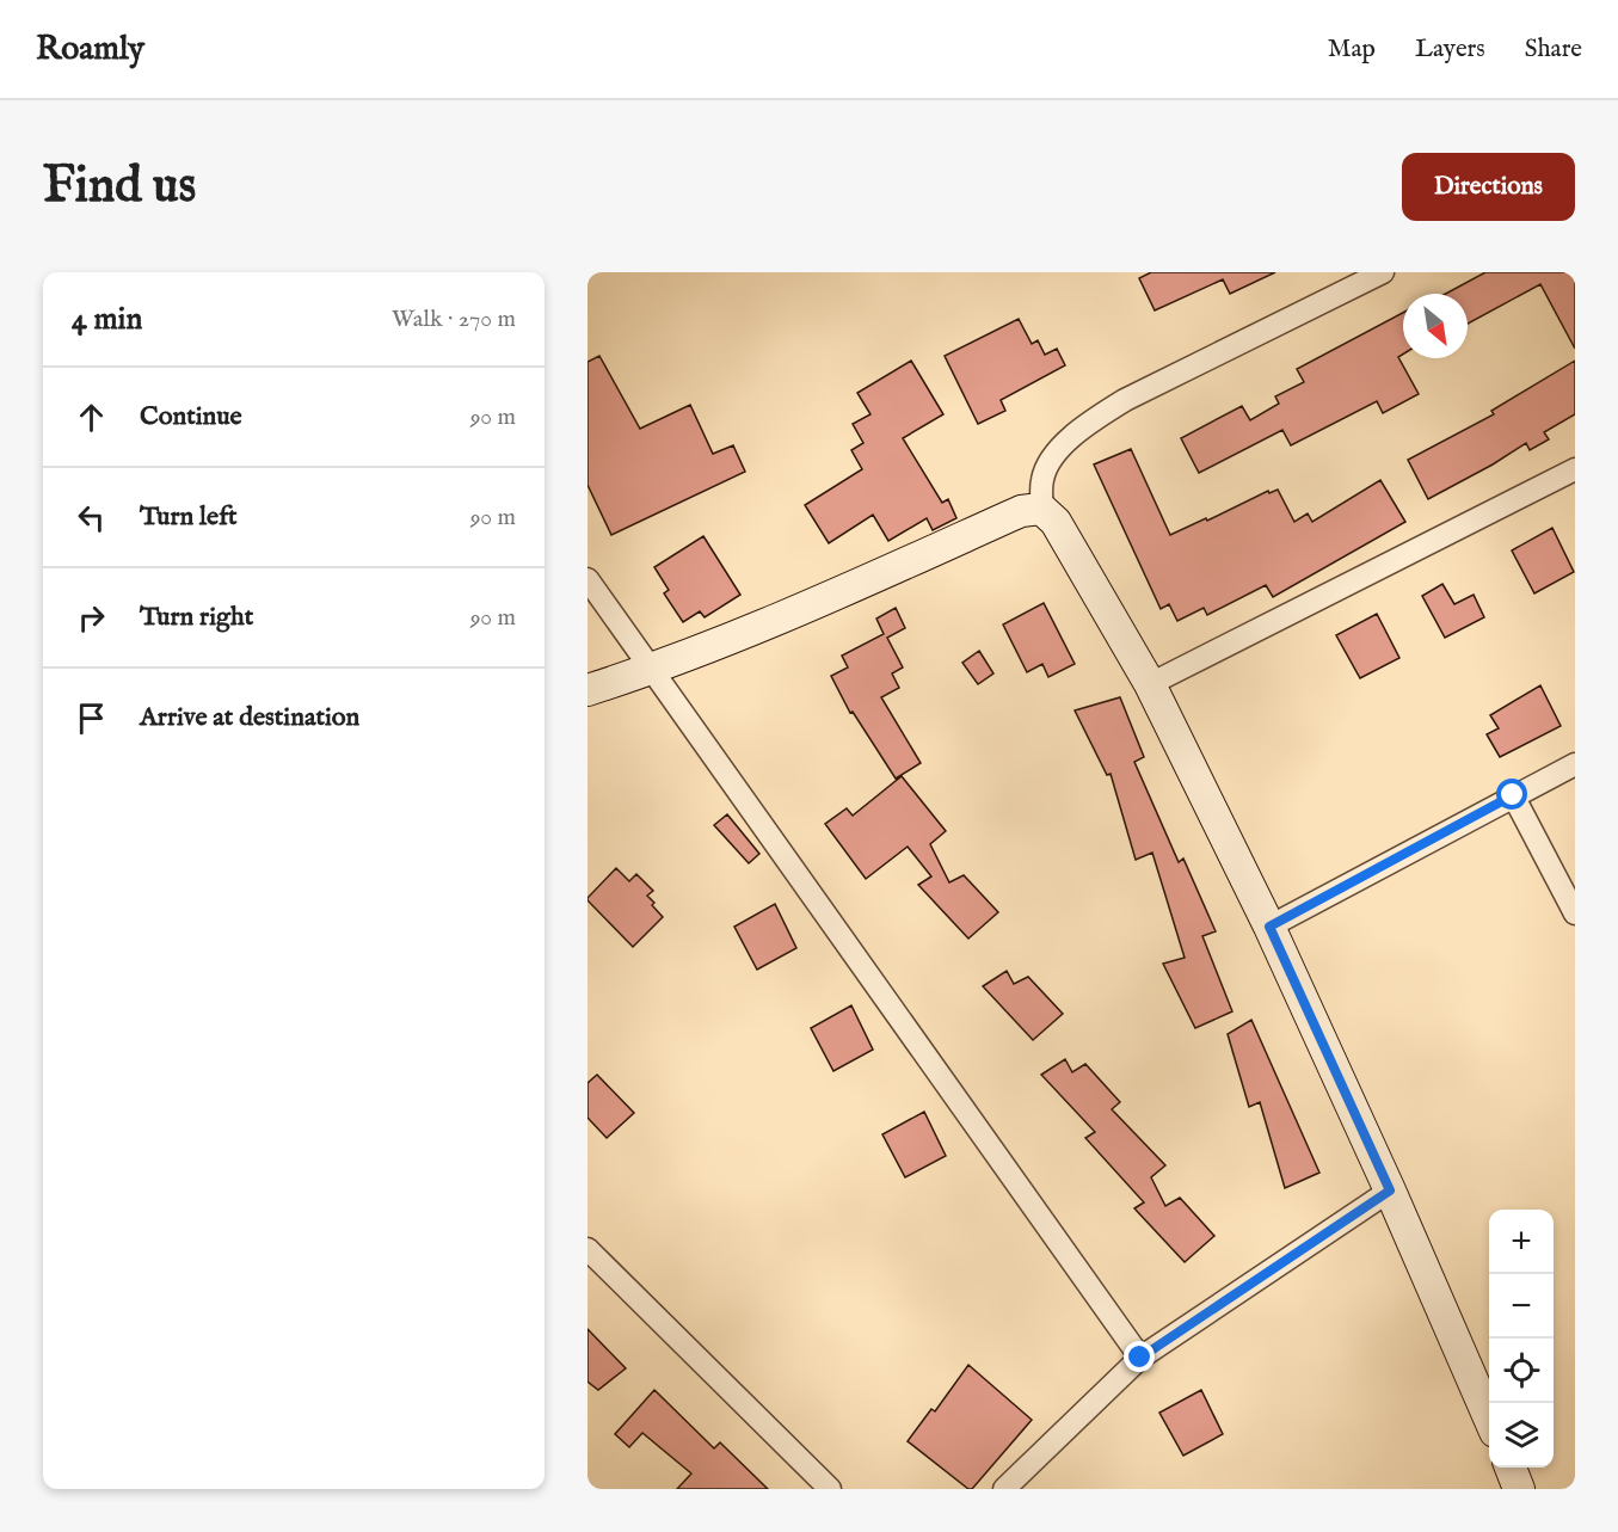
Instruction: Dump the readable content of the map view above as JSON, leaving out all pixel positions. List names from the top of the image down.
{
  "north": "bottom right",
  "page": {
    "header": "Roamly",
    "nav": ["Map", "Layers", "Share"],
    "buttons": "Directions",
    "title": "Find us",
    "heading": ["4 min", "Walk · 270 m"],
    "list": [
      ["Continue", "90 m"],
      ["Turn left", "90 m"],
      ["Turn right", "90 m"],
      "Arrive at destination"
    ],
    "map_buttons": ["+", "−"]
  }
}
